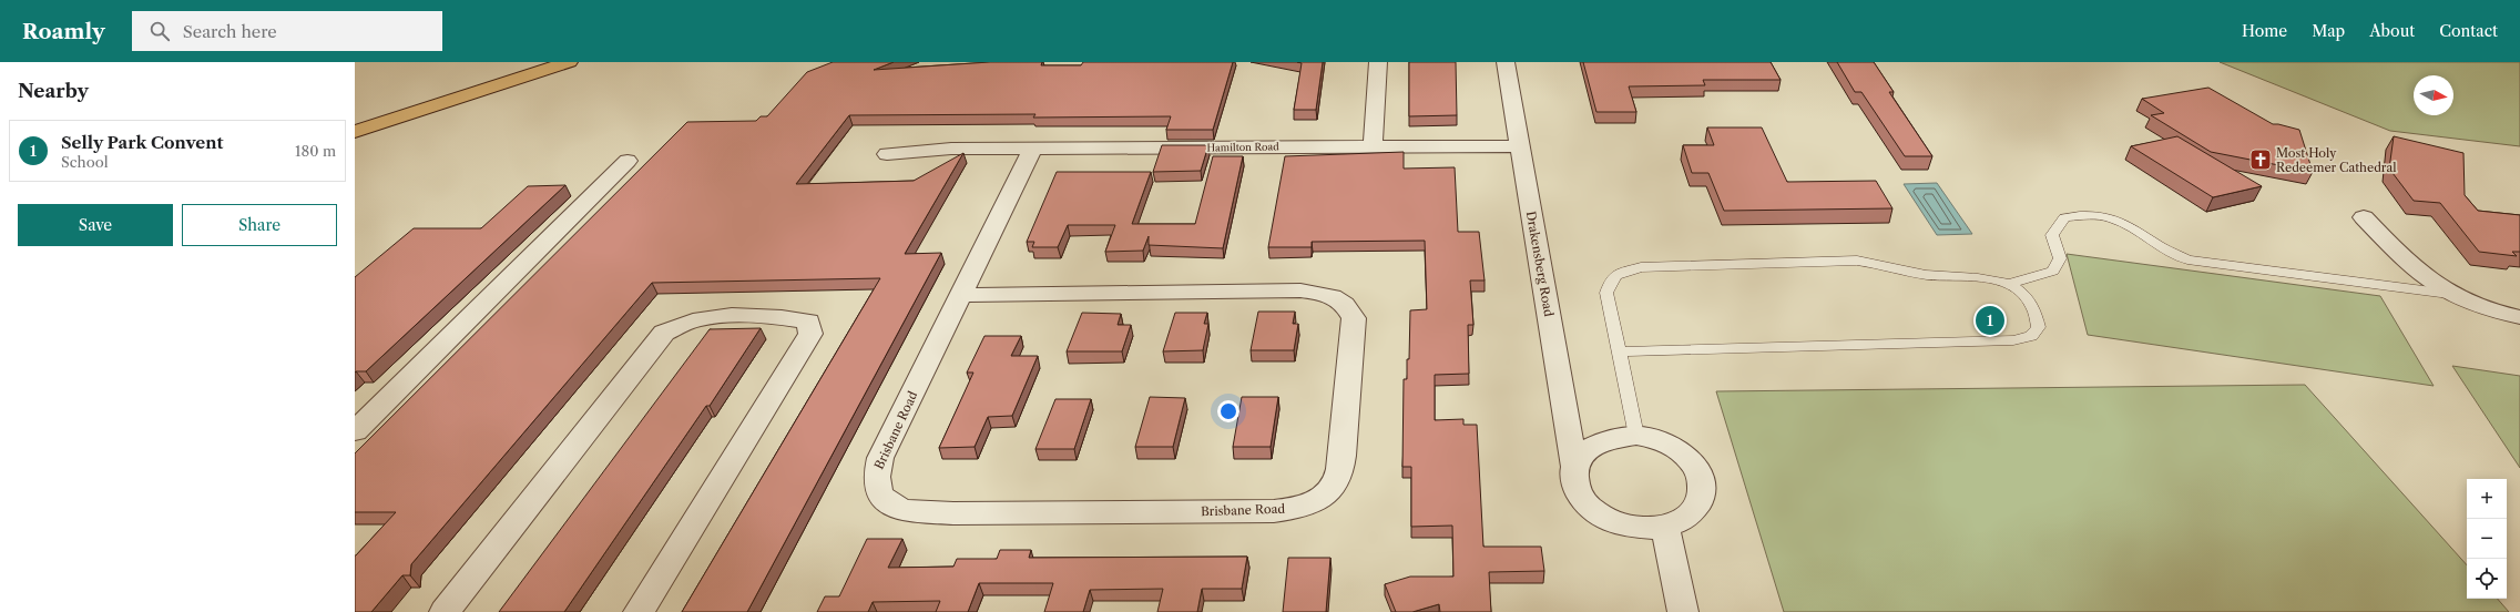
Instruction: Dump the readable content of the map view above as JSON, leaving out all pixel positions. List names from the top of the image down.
{
  "streets": {
    "street": ["Hamilton Road", "Drakensberg Road", "Brisbane Road"]
  },
  "crossings": [
    ["Hamilton Road", "Drakensberg Road"],
    ["Hamilton Road", "Brisbane Road"]
  ],
  "places": {
    "church": ["Most Holy Redeemer Cathedral"]
  },
  "north": "right",
  "page": {
    "header": "Roamly",
    "search": "Search here",
    "nav": [
      "Home",
      "Map",
      "About",
      "Contact"
    ],
    "heading": "Nearby",
    "list": [
      {
        "mark": "1",
        "name": "Selly Park Convent",
        "note": "School",
        "value": "180 m"
      }
    ],
    "buttons": ["Save", "Share"],
    "pins": "1",
    "map_buttons": ["+", "−"]
  }
}
